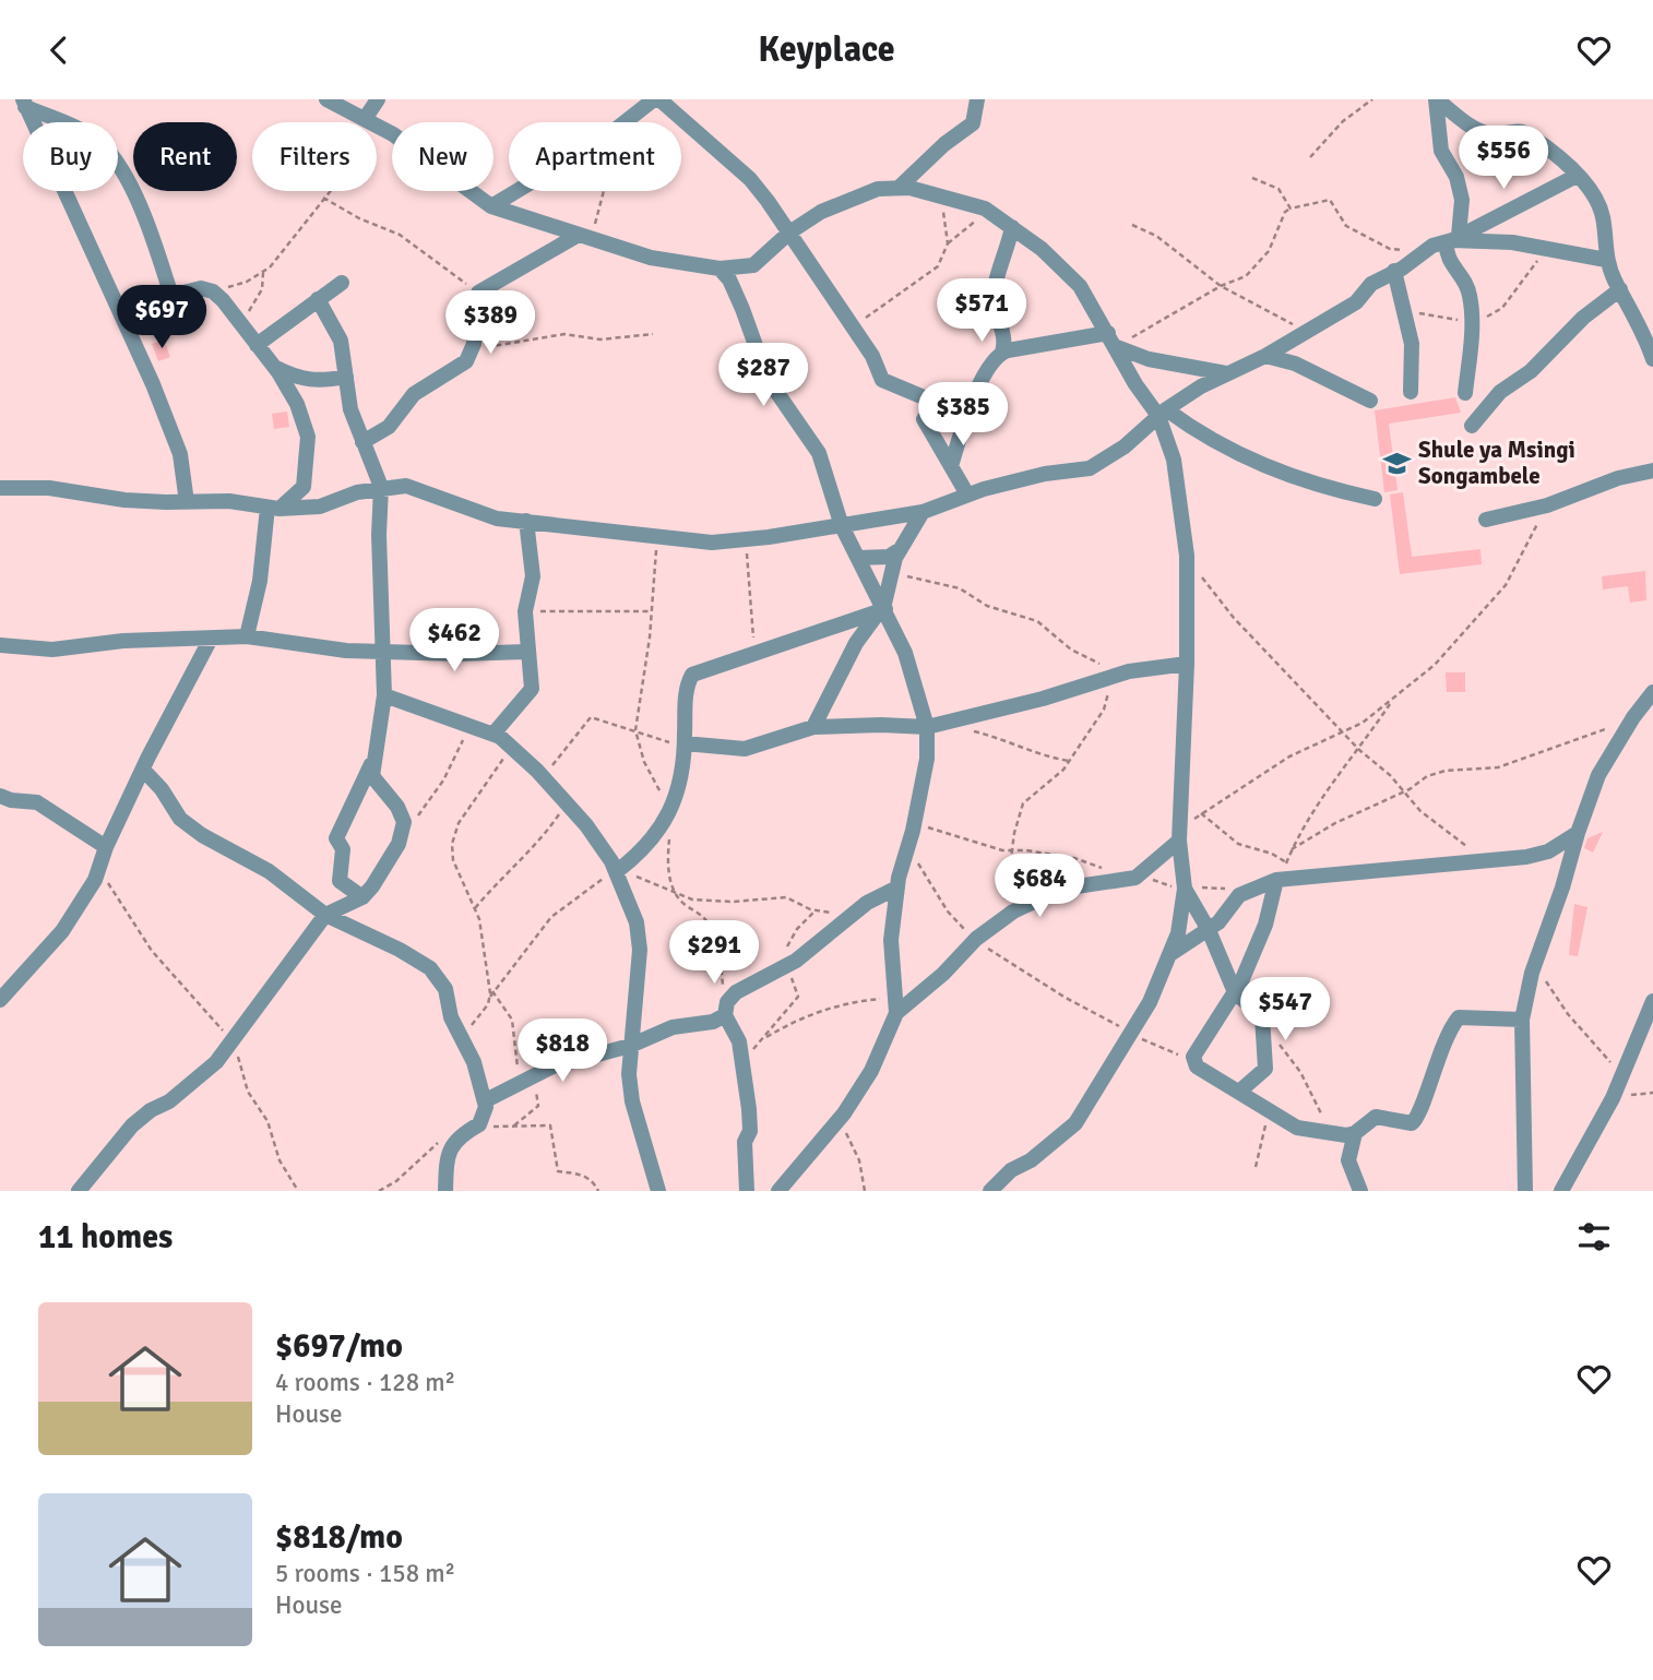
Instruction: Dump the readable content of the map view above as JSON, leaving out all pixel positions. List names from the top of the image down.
{
  "places": {
    "school or university": ["Shule ya Msingi Songambele"]
  },
  "page": {
    "header": "Keyplace",
    "chip": [
      "Buy",
      "Rent",
      "Filters",
      "New",
      "Apartment"
    ],
    "price": [
      "$556",
      "$571",
      "$697",
      "$389",
      "$287",
      "$385",
      "$462",
      "$684",
      "$291",
      "$547",
      "$818"
    ],
    "heading": "11 homes",
    "list": [
      {
        "name": "$697/mo",
        "note": "4 rooms · 128 m² · House"
      },
      {
        "name": "$818/mo",
        "note": "5 rooms · 158 m² · House"
      }
    ]
  }
}
